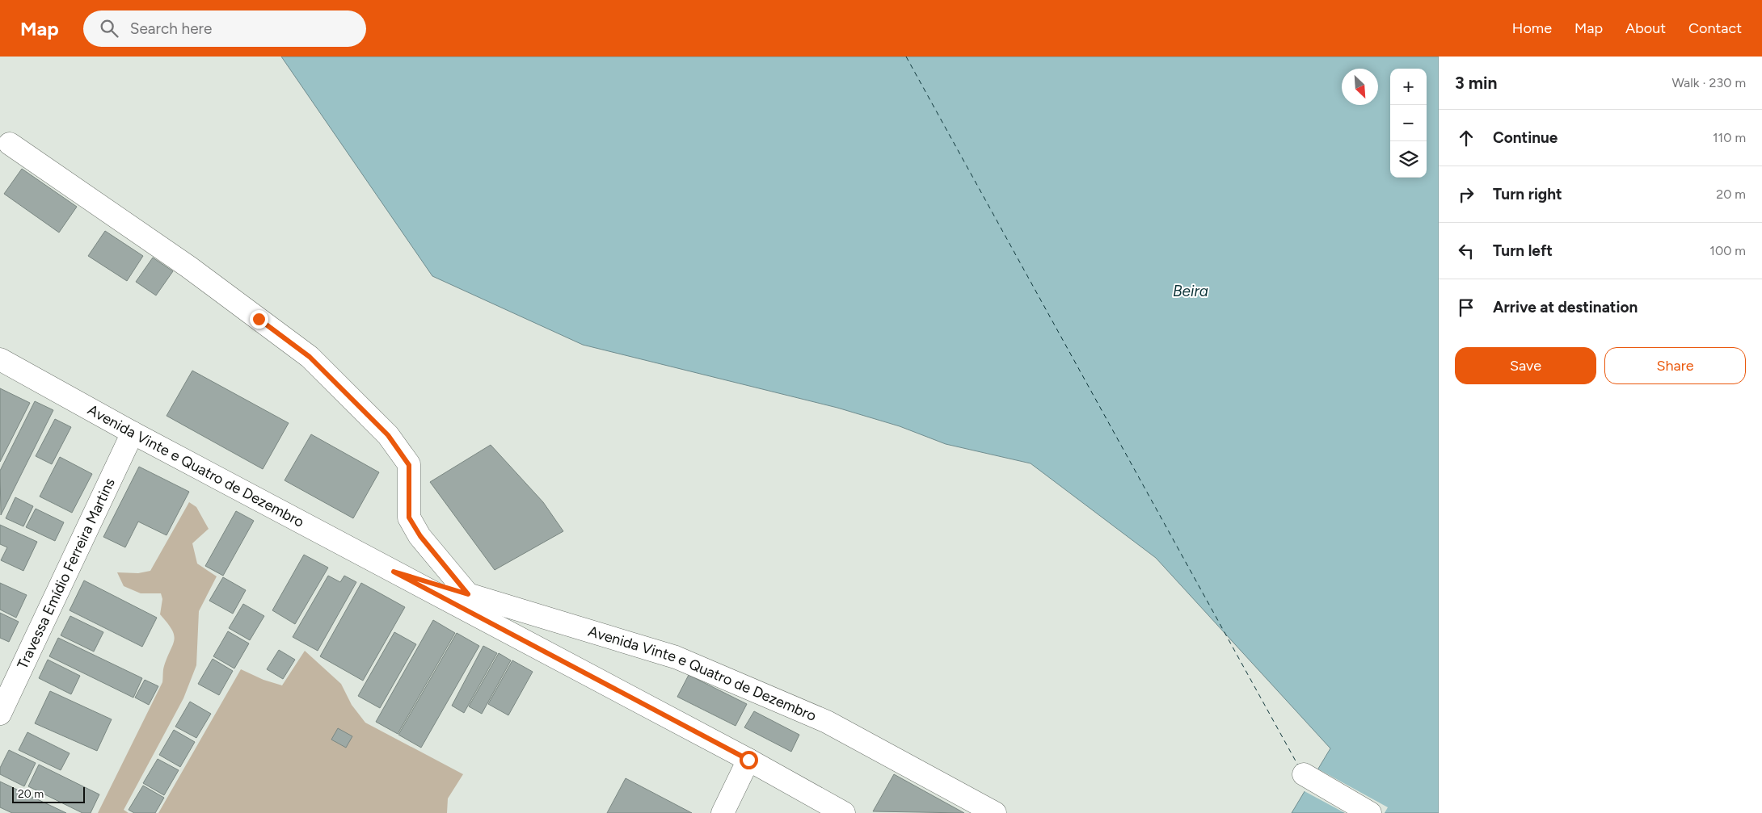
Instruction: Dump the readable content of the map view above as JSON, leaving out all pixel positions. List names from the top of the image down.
{
  "streets": {
    "street": ["Avenida Vinte e Quatro de Dezembro", "Travessa Emídio Ferreira Martins"]
  },
  "crossings": [
    ["Avenida Vinte e Quatro de Dezembro", "Travessa Emídio Ferreira Martins"]
  ],
  "water": ["Beira"],
  "scale_bar": "20 m",
  "north": "bottom right",
  "page": {
    "header": "Map",
    "search": "Search here",
    "nav": [
      "Home",
      "Map",
      "About",
      "Contact"
    ],
    "heading": ["3 min", "Walk · 230 m"],
    "map_buttons": ["+", "−"],
    "list": [
      ["Continue", "110 m"],
      ["Turn right", "20 m"],
      ["Turn left", "100 m"],
      "Arrive at destination"
    ],
    "buttons": ["Save", "Share"],
    "scale": "20 m"
  }
}
